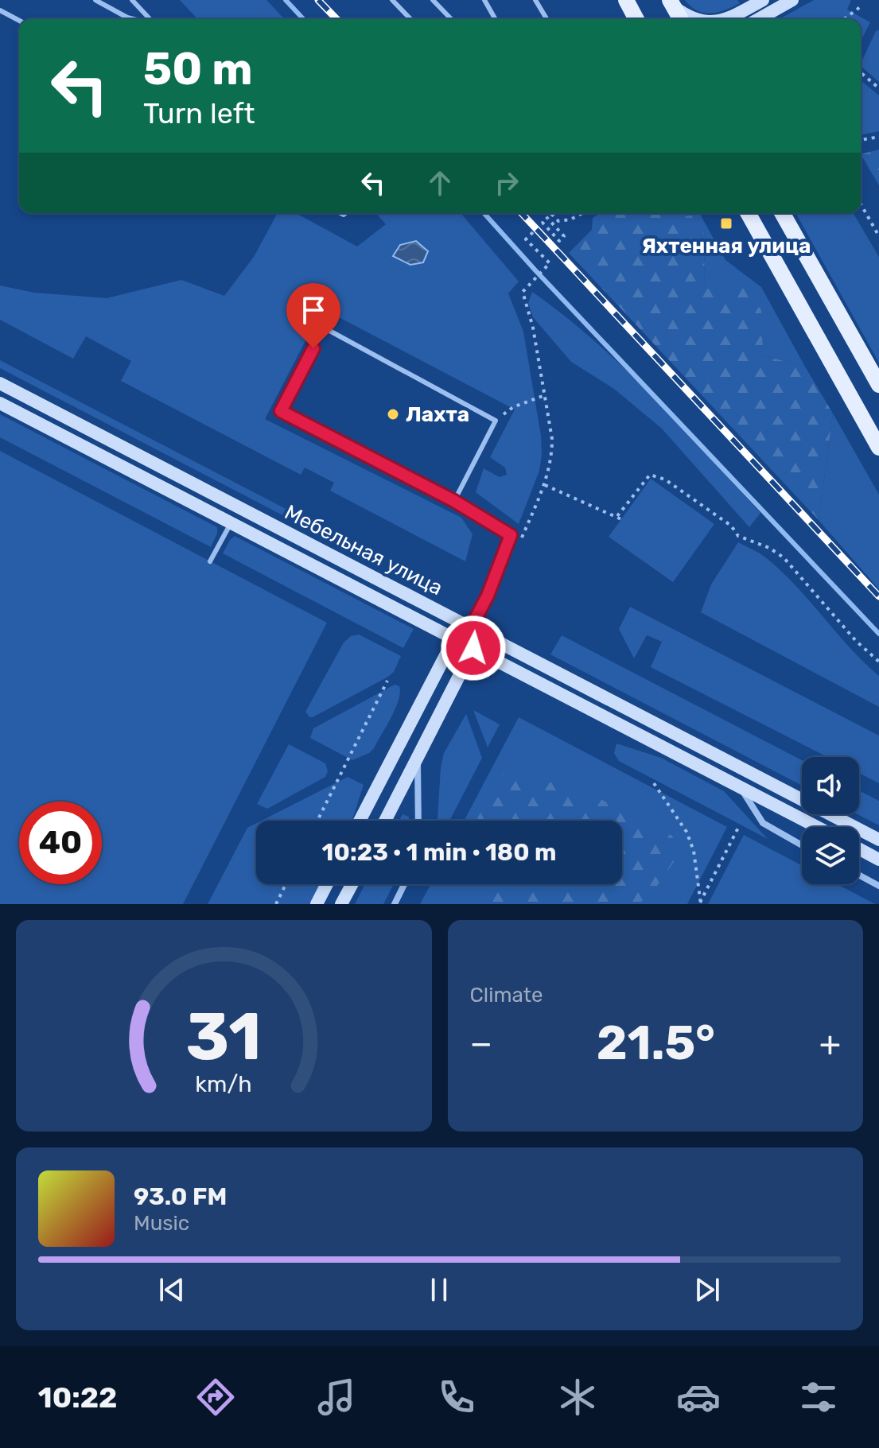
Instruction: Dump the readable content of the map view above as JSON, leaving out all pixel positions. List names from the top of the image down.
{
  "streets": {
    "street": ["Мебельная улица"]
  },
  "places": {
    "transit": ["Яхтенная улица"],
    "other": ["Лахта"]
  },
  "page": {
    "turn": ["50 m", "Turn left"],
    "limit": "40",
    "trip": "10:23 · 1 min · 180 m",
    "tile": "Climate",
    "heat": ["−", "21.5°", "+"],
    "song": ["93.0 FM", "Music"],
    "tabs": "10:22",
    "gauge": ["31", "km/h"]
  }
}
